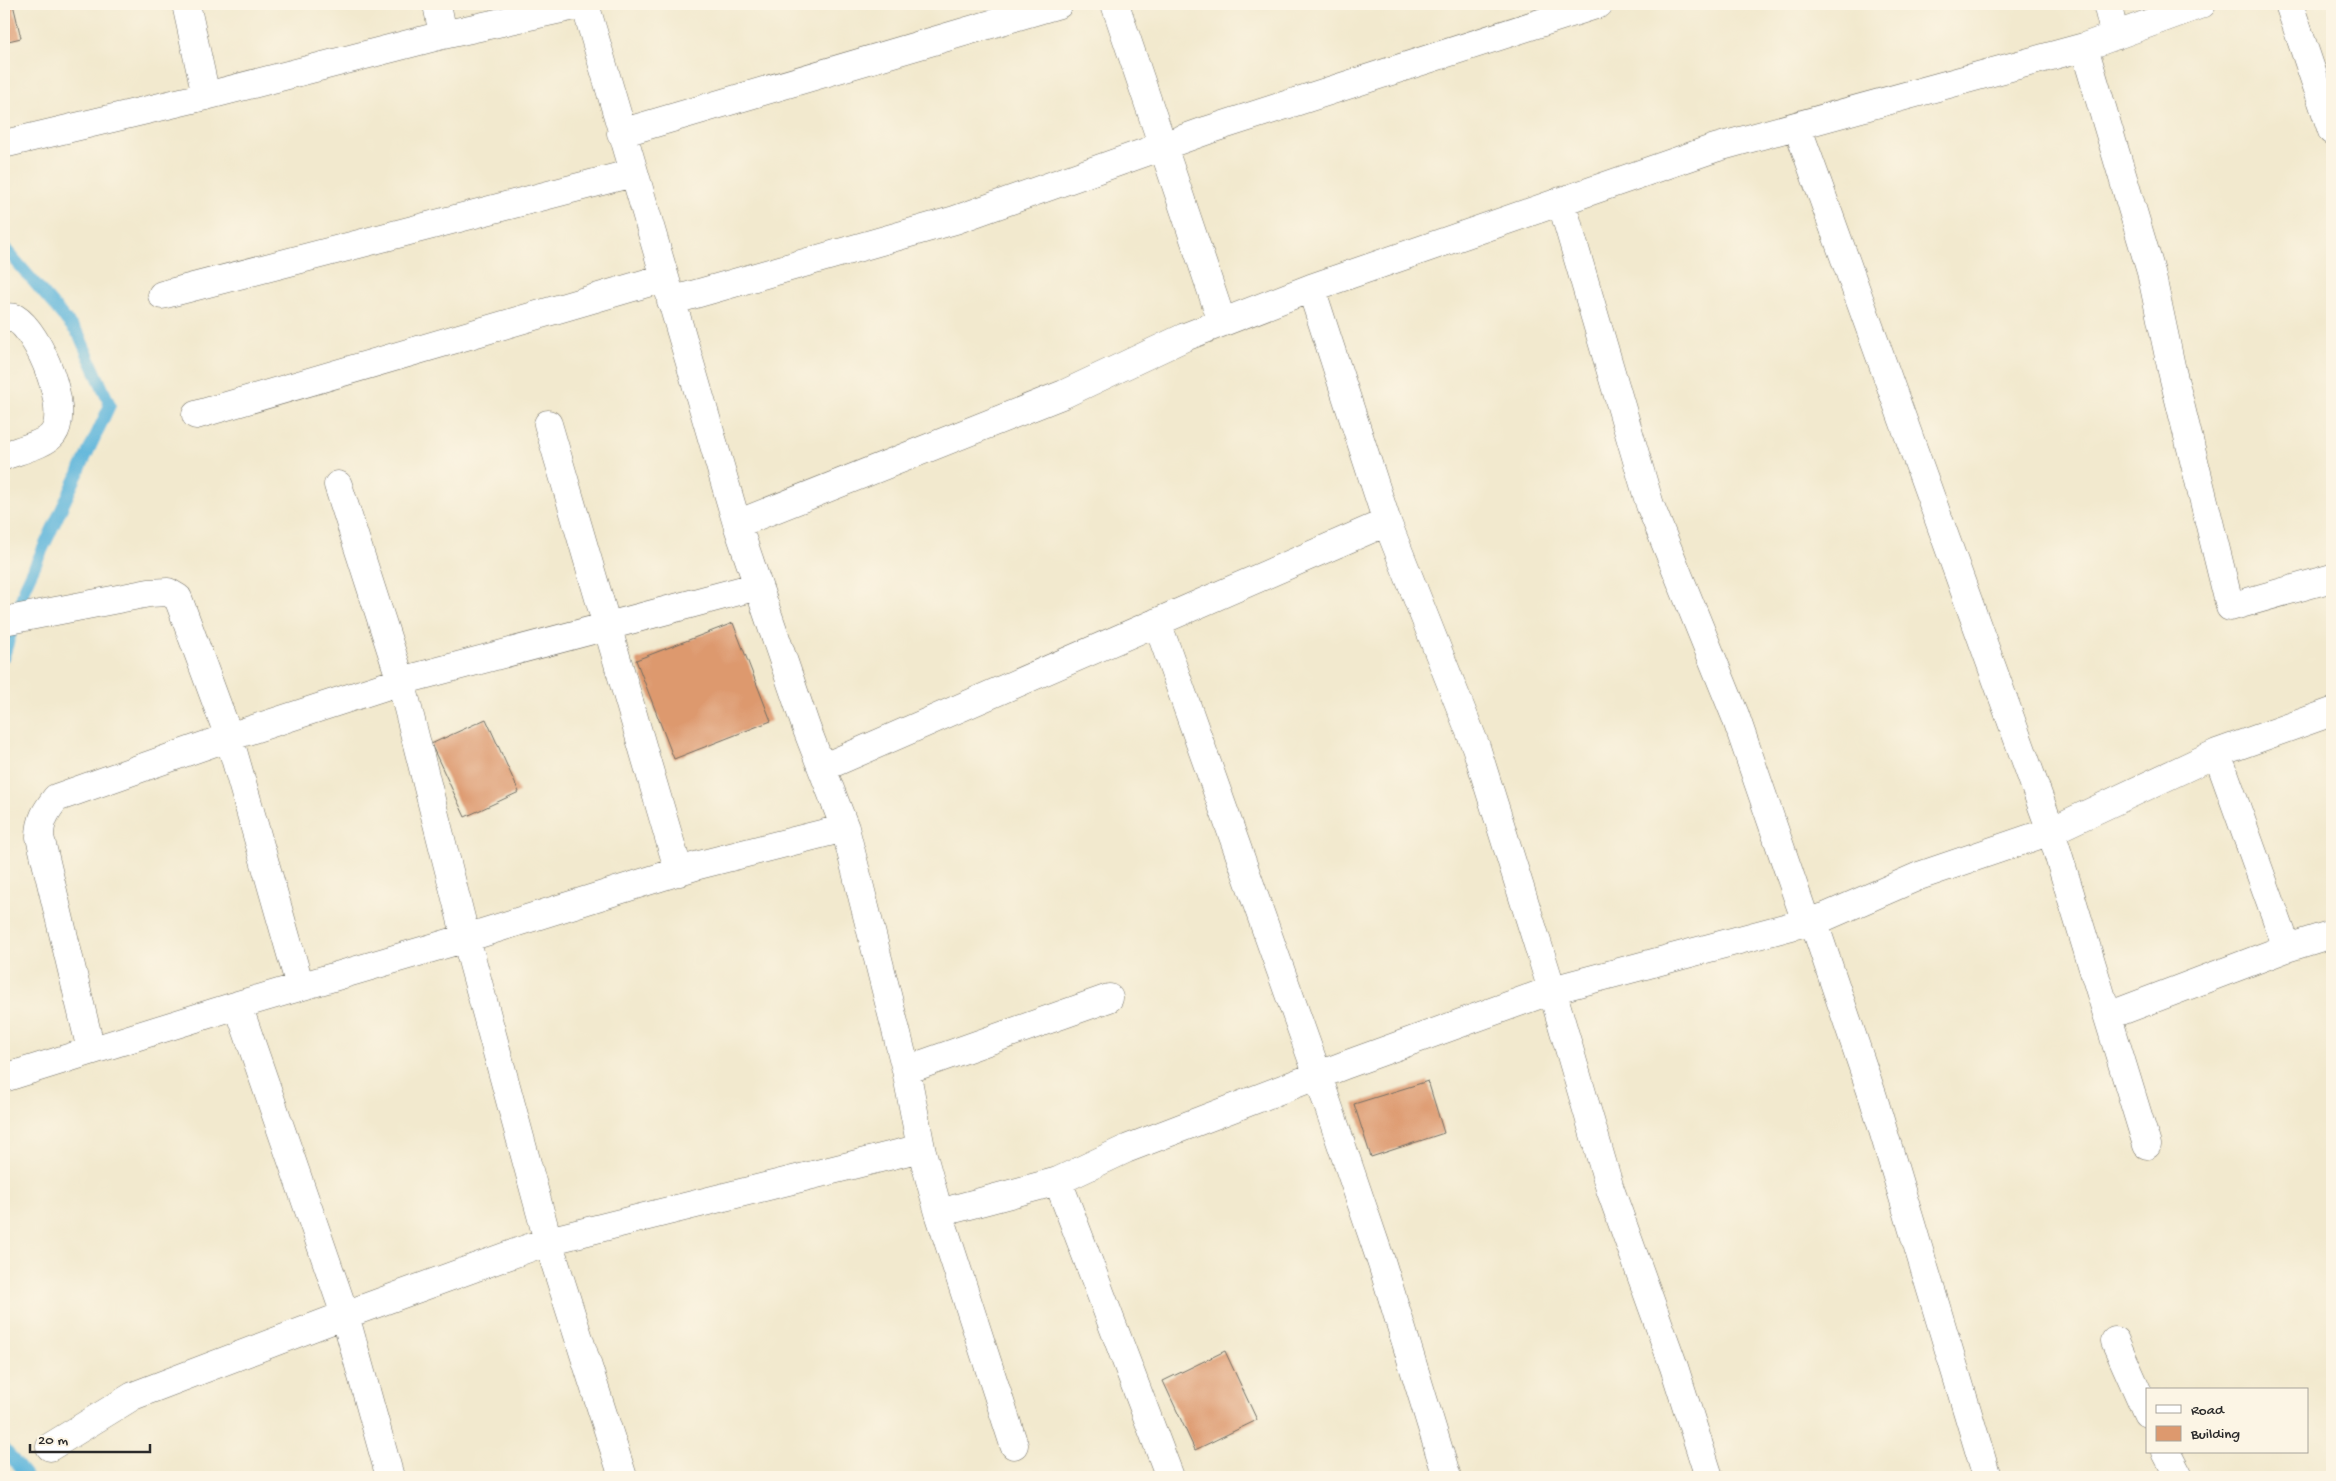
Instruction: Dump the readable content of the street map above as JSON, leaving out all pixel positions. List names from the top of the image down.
{
  "legend": ["Road", "Building"],
  "scale_bar": "20 m"
}
